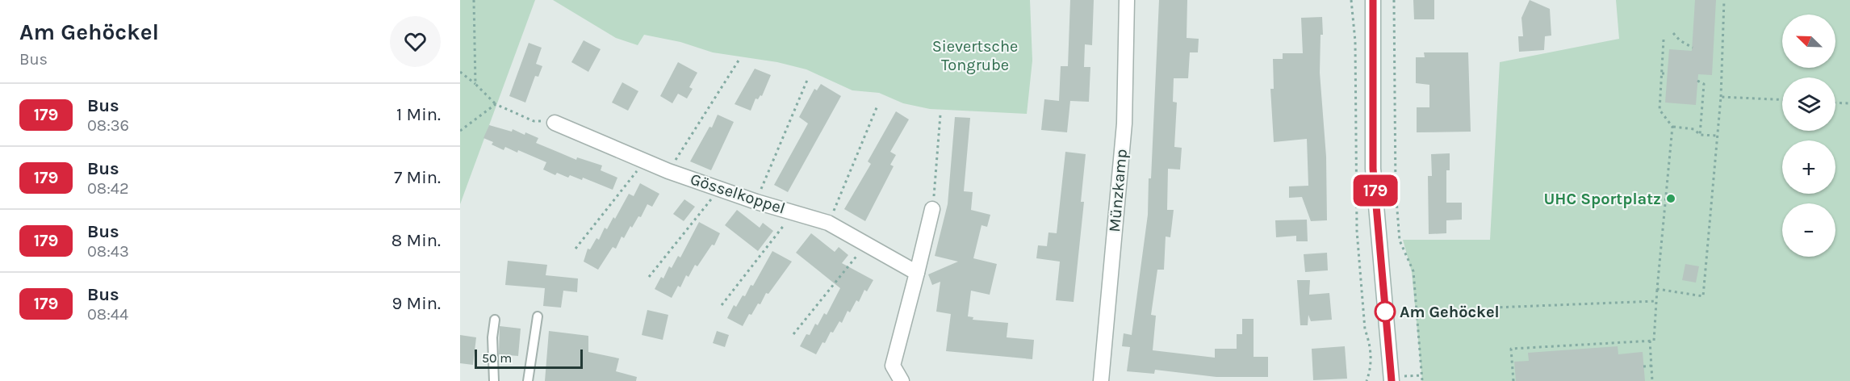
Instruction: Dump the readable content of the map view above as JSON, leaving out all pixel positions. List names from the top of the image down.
{
  "streets": {
    "street": ["Münzkamp", "Gösselkoppel"]
  },
  "parks": ["Sievertsche Tongrube"],
  "places": ["UHC Sportplatz", "Am Gehöckel"],
  "lines": ["bus line 179"],
  "scale_bar": "50 m",
  "north": "top left",
  "page": {
    "heading": ["Am Gehöckel", "Bus"],
    "on_map": "179",
    "map_buttons": ["+", "−"],
    "list": [
      {
        "mark": "179",
        "name": "Bus",
        "note": "08:36",
        "value": "1 Min."
      },
      {
        "mark": "179",
        "name": "Bus",
        "note": "08:42",
        "value": "7 Min."
      },
      {
        "mark": "179",
        "name": "Bus",
        "note": "08:43",
        "value": "8 Min."
      },
      {
        "mark": "179",
        "name": "Bus",
        "note": "08:44",
        "value": "9 Min."
      }
    ],
    "scale": "50 m"
  }
}
